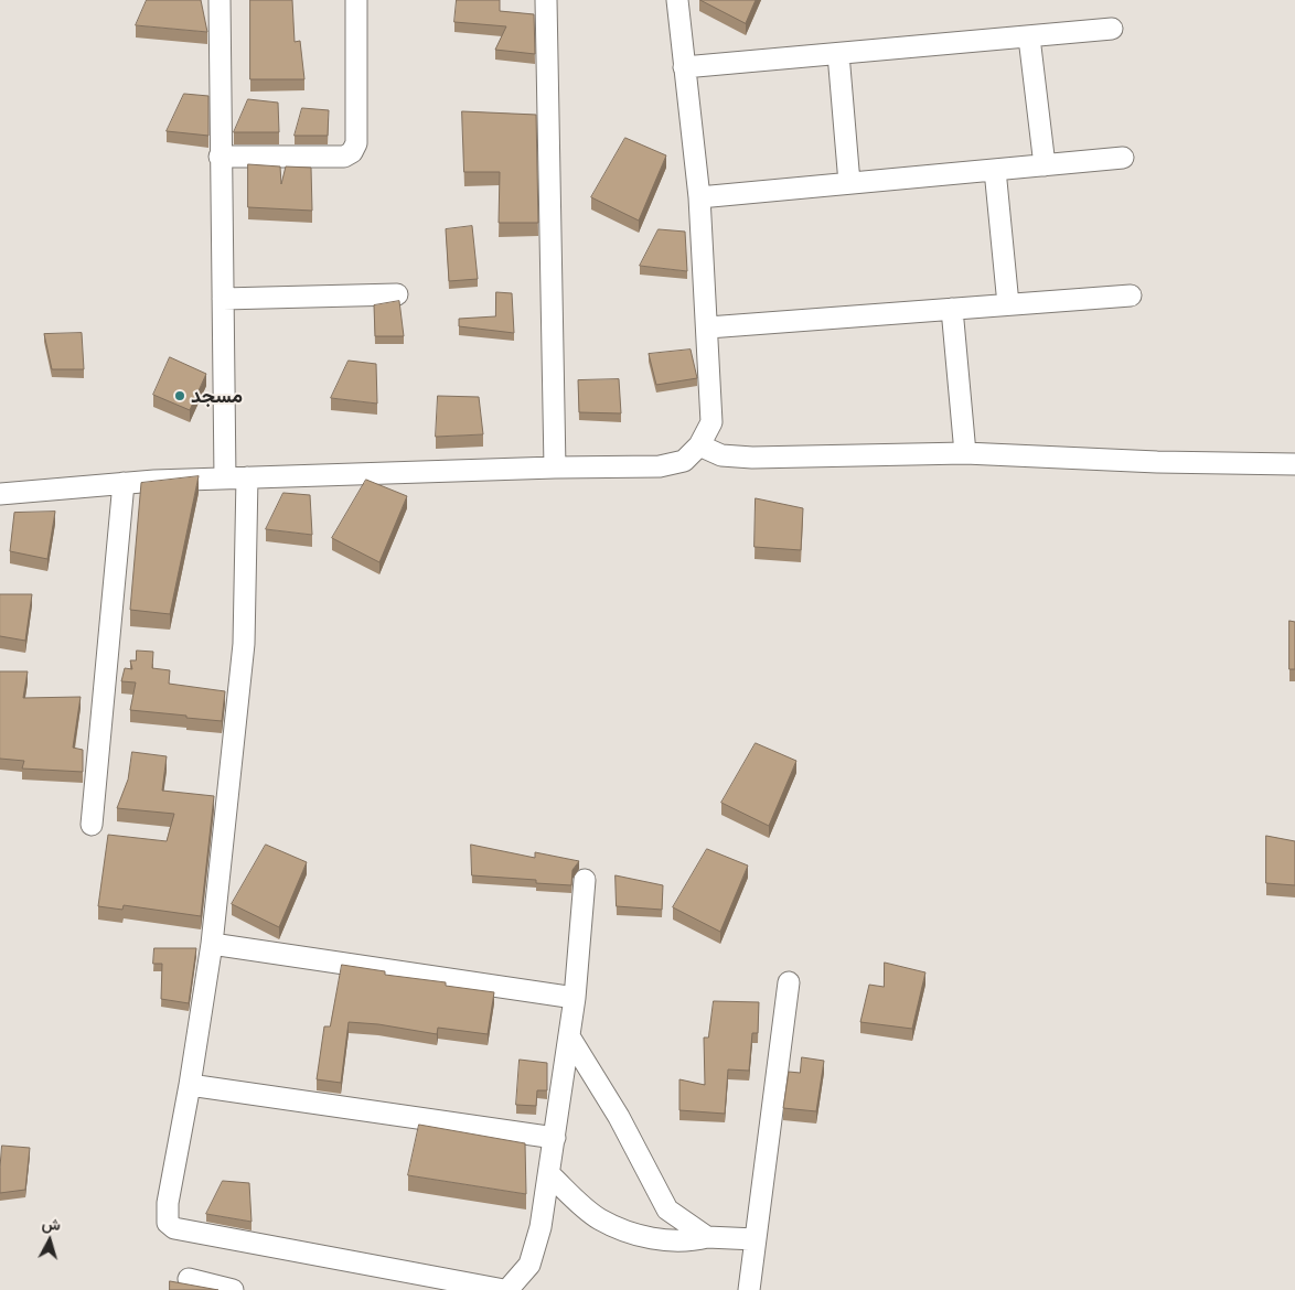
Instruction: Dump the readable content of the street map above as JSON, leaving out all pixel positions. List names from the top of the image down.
{
  "places": ["مسجد"],
  "north": "top"
}
